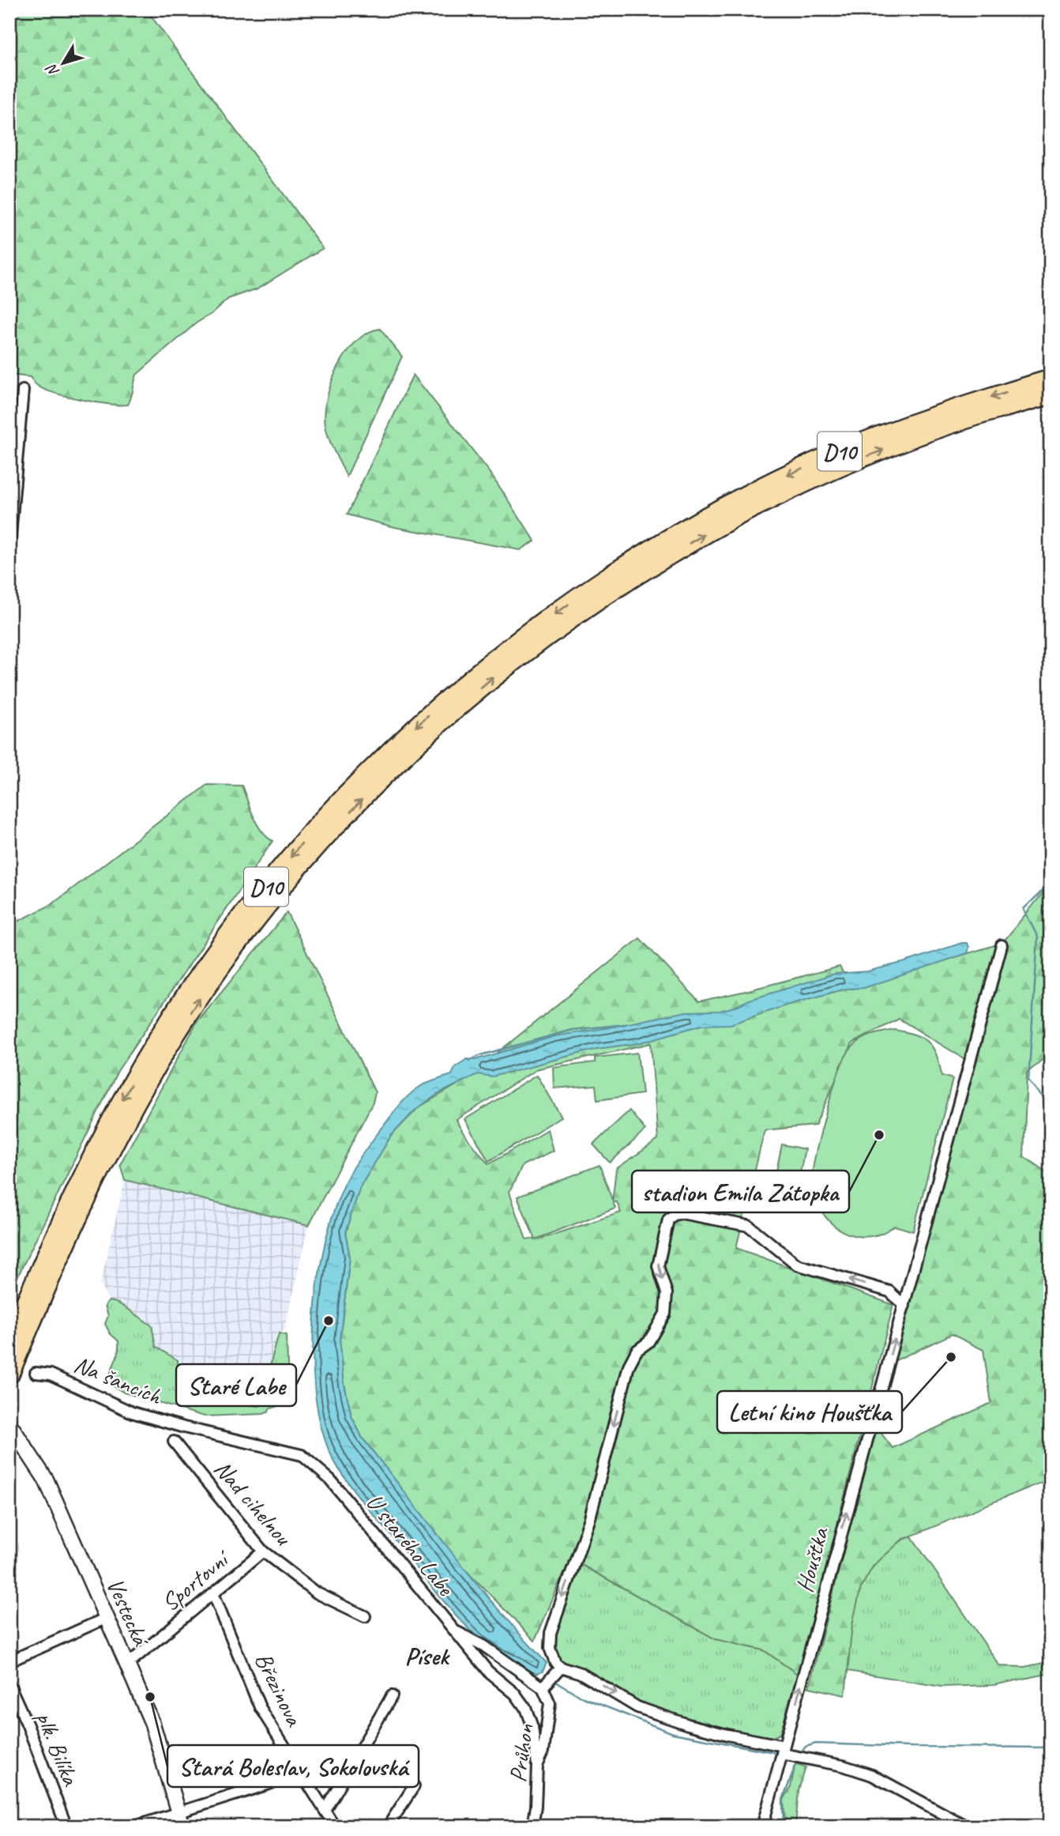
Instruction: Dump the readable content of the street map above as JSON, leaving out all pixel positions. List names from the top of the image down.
{
  "streets": {
    "highway": ["D10"],
    "street": [
      "Na šancích",
      "Nad cihelnou",
      "U starého Labe",
      "Houštka",
      "Sportovní",
      "Vestecká",
      "Březinova",
      "plk. Bilíka",
      "Průhon"
    ]
  },
  "crossings": [
    ["Na šancích", "U starého Labe"],
    ["Nad cihelnou", "Sportovní"],
    ["U starého Labe", "Průhon"],
    ["Sportovní", "Vestecká"],
    ["Sportovní", "Březinova"]
  ],
  "one_way": ["Houštka"],
  "districts": ["Písek"],
  "places": [
    "stadion Emila Zátopka",
    "Staré Labe",
    "Letní kino Houšťka",
    "Stará Boleslav, Sokolovská"
  ],
  "north": "bottom left"
}
